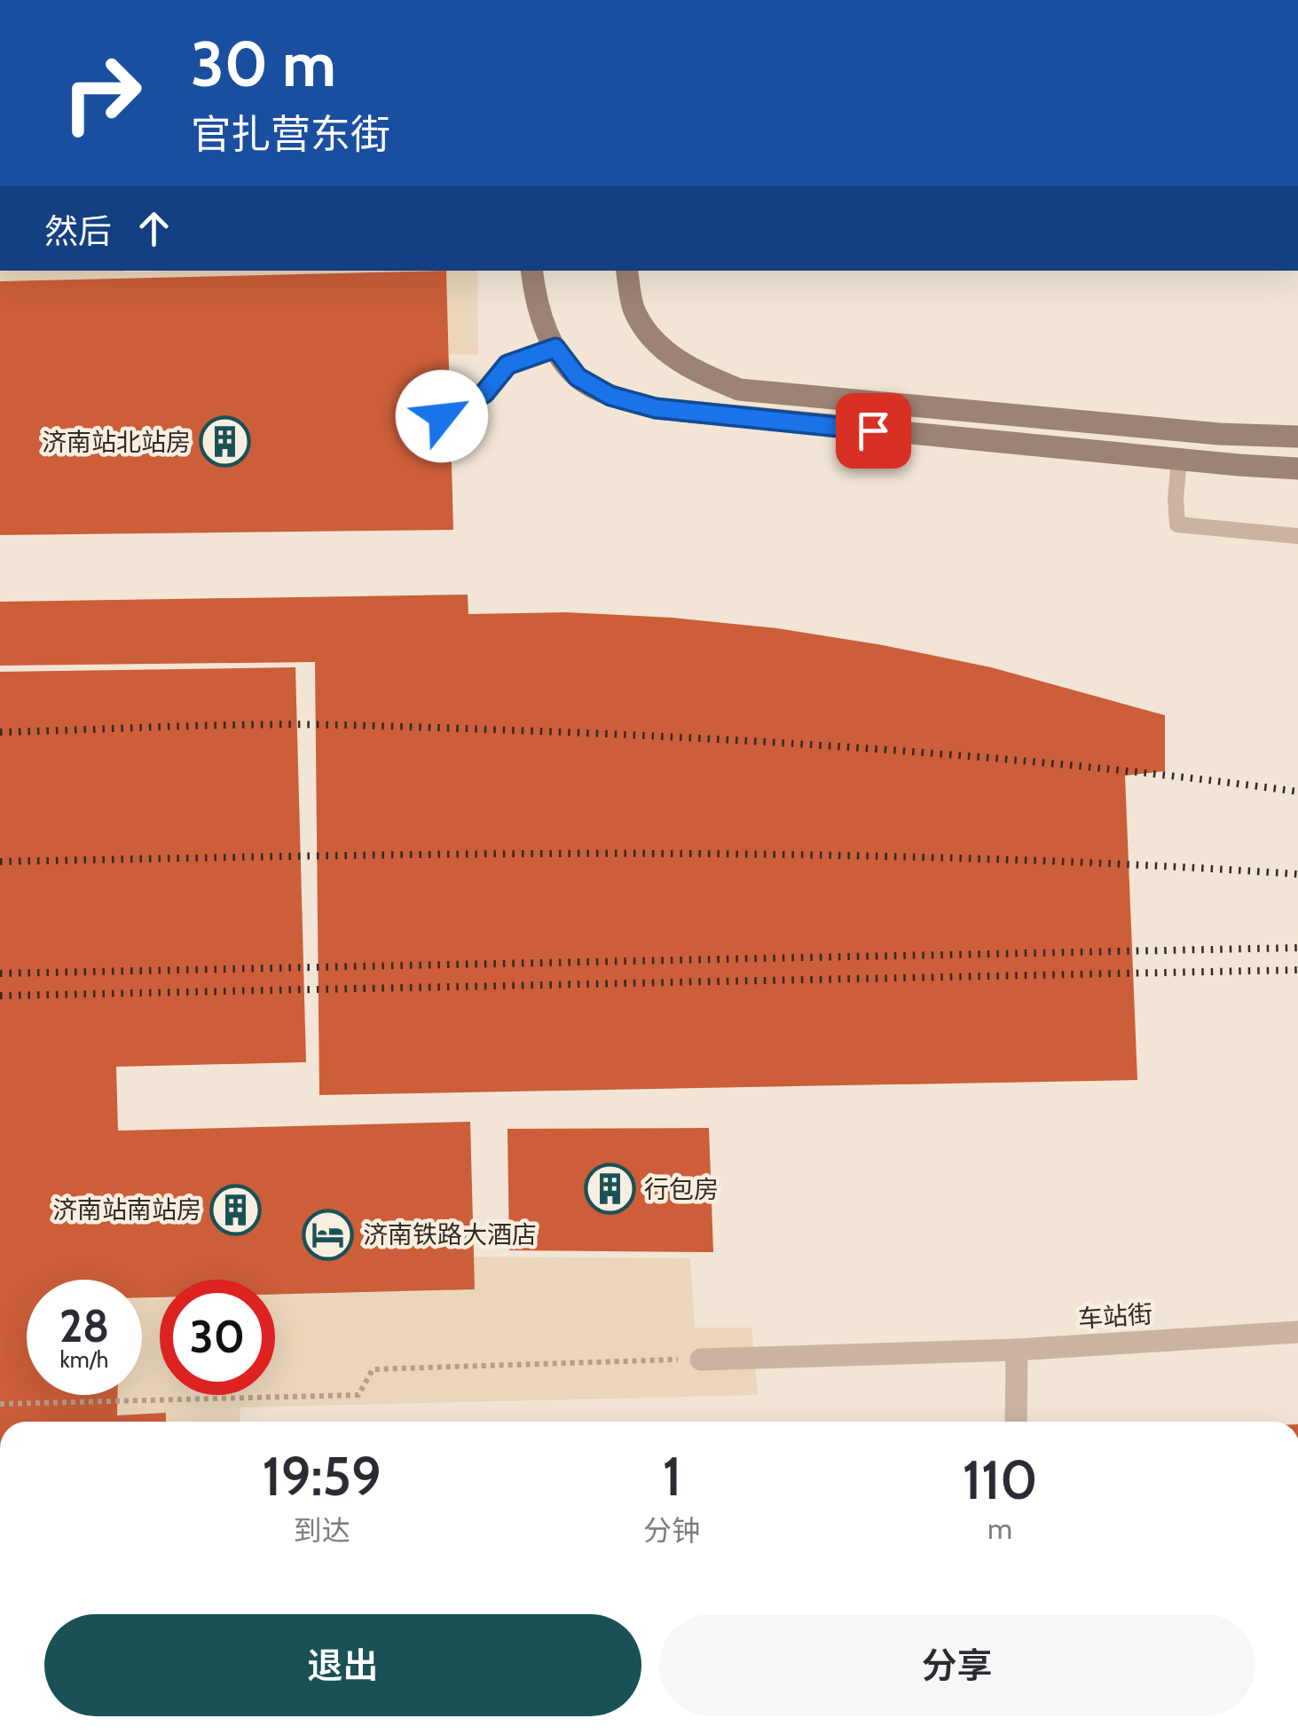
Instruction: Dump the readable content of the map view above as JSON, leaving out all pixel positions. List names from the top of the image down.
{
  "streets": {
    "street": ["车站街"]
  },
  "places": {
    "building": ["济南站北站房", "行包房", "济南站南站房"],
    "hotel": ["济南铁路大酒店"]
  },
  "page": {
    "turn": ["30 m", "官扎营东街"],
    "then": "然后",
    "speed": "28 km/h",
    "limit": "30",
    "eta": [
      "19:59",
      "到达",
      "1",
      "分钟",
      "110",
      "m"
    ],
    "buttons": ["退出", "分享"]
  }
}
